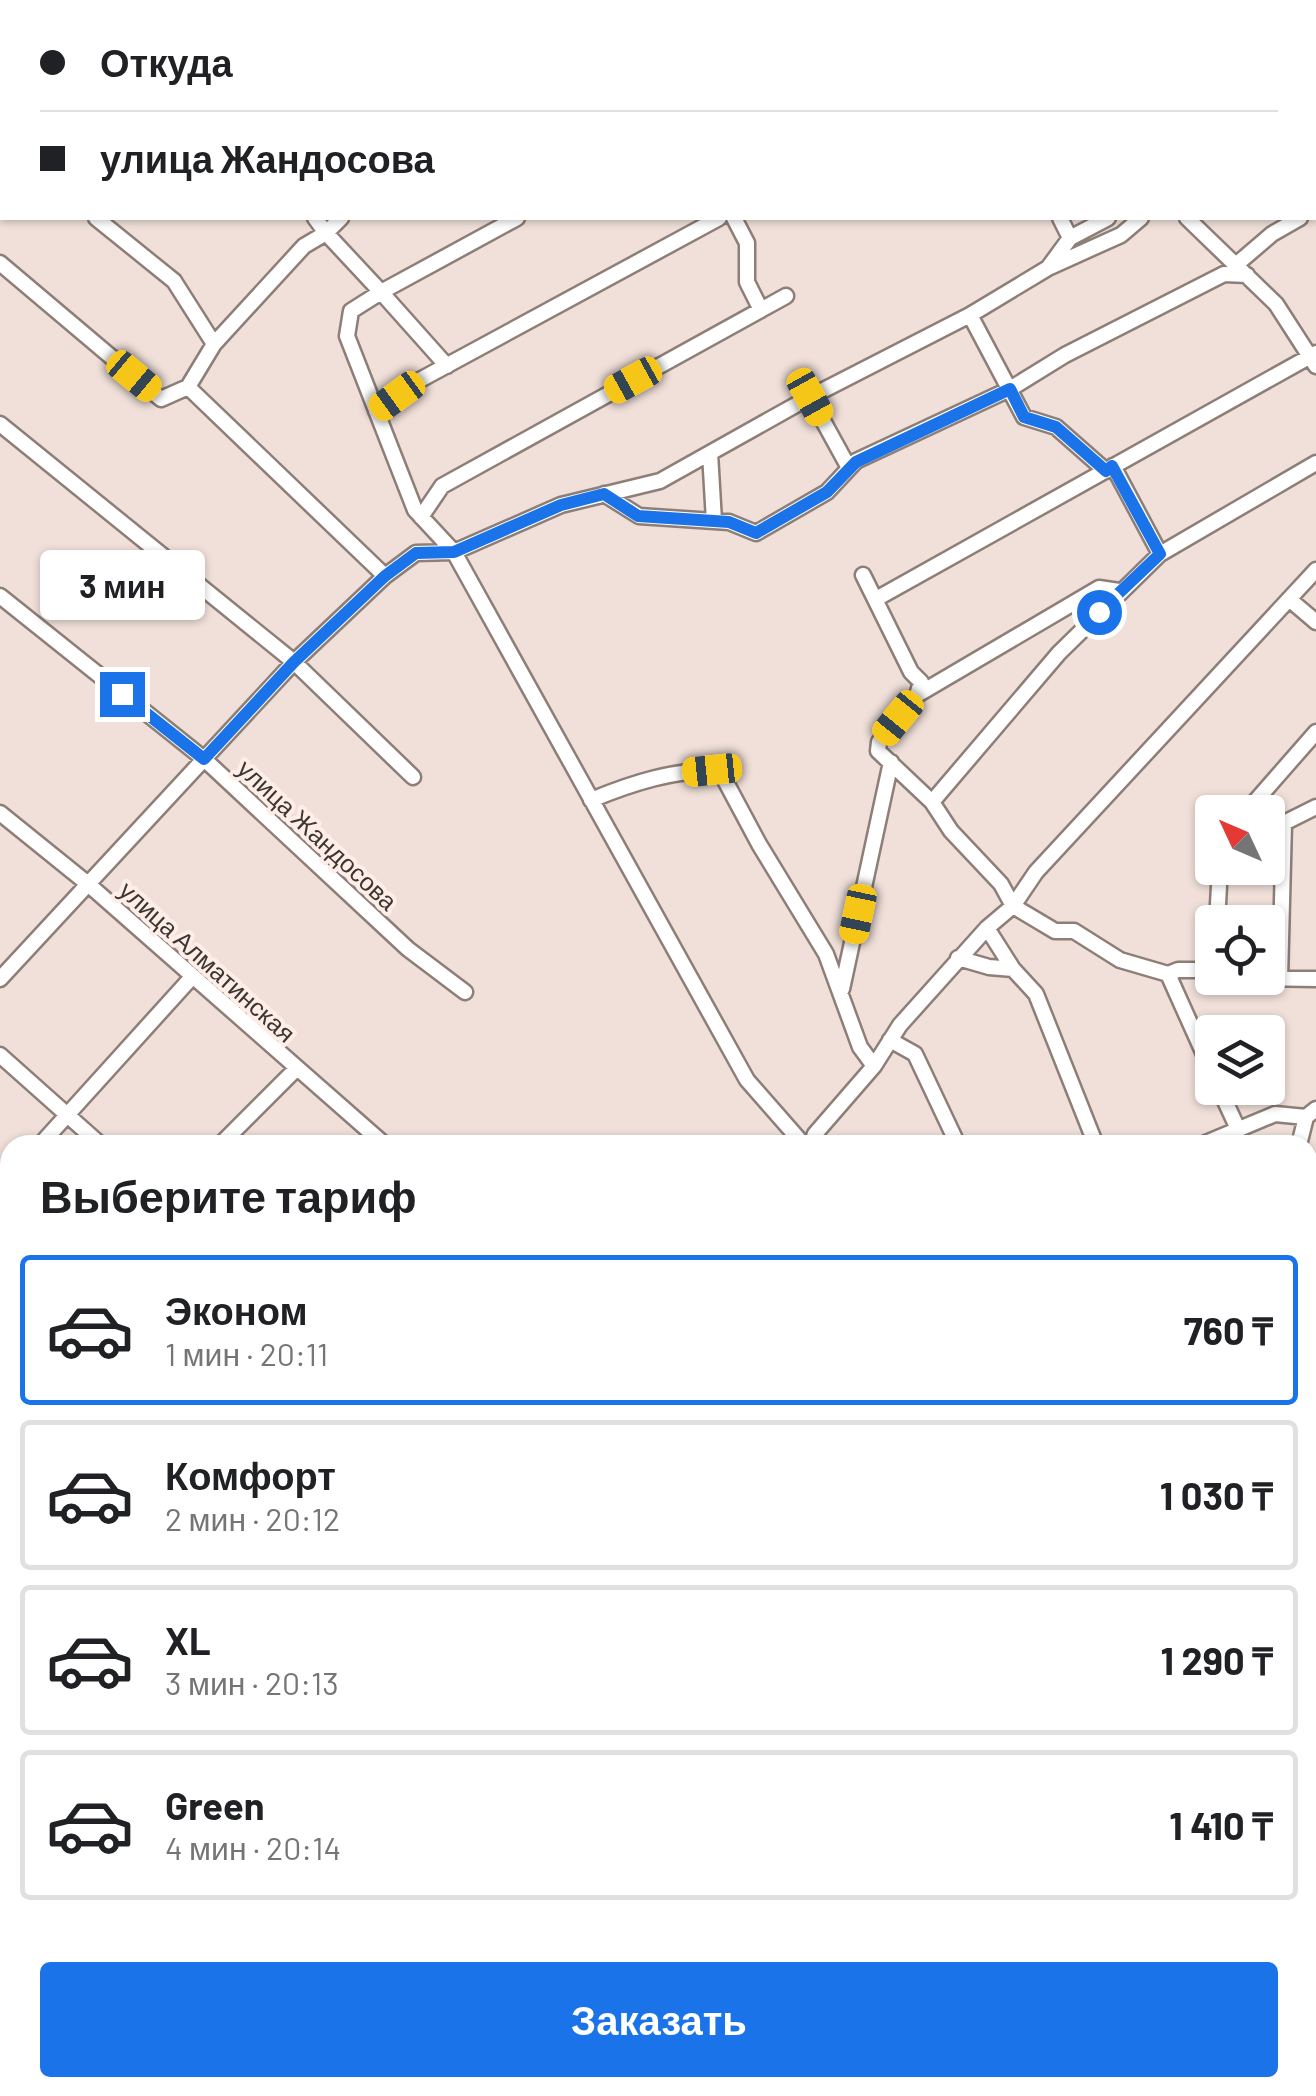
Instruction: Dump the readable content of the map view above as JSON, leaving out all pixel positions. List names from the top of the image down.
{
  "streets": {
    "street": ["улица Жандосова", "улица Алматинская"]
  },
  "north": "top left",
  "page": {
    "banner": ["Откуда", "улица Жандосова"],
    "bubble": "3 мин",
    "heading": "Выберите тариф",
    "list": [
      {
        "name": "Эконом",
        "note": "1 мин · 20:11",
        "value": "760 ₸"
      },
      {
        "name": "Комфорт",
        "note": "2 мин · 20:12",
        "value": "1 030 ₸"
      },
      {
        "name": "XL",
        "note": "3 мин · 20:13",
        "value": "1 290 ₸"
      },
      {
        "name": "Green",
        "note": "4 мин · 20:14",
        "value": "1 410 ₸"
      }
    ],
    "buttons": "Заказать"
  }
}
